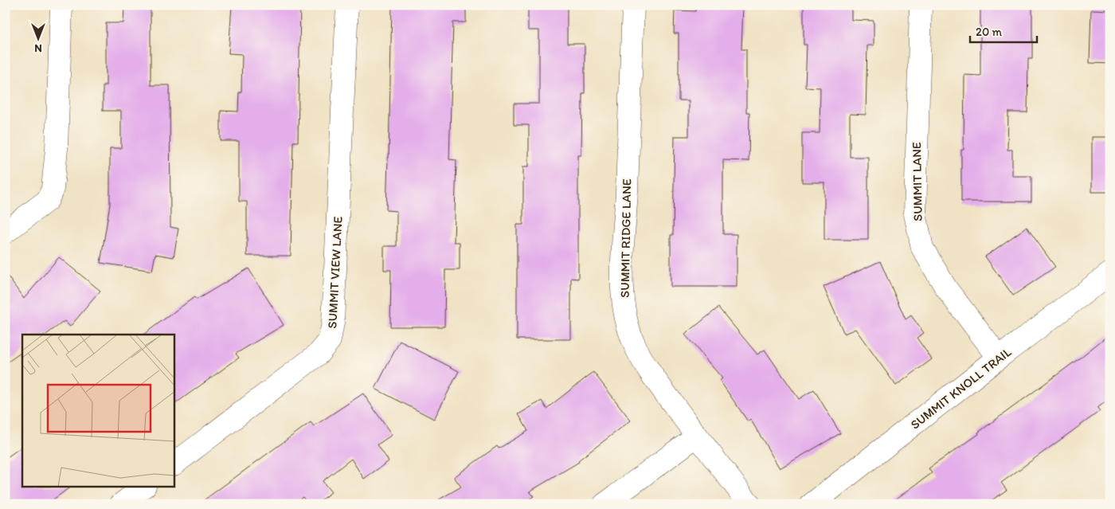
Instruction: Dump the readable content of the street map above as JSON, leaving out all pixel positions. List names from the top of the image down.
{
  "streets": {
    "street": [
      "SUMMIT LANE",
      "SUMMIT RIDGE LANE",
      "SUMMIT VIEW LANE",
      "SUMMIT KNOLL TRAIL"
    ]
  },
  "crossings": [
    ["SUMMIT LANE", "SUMMIT KNOLL TRAIL"]
  ],
  "scale_bar": "20 m",
  "north": "bottom"
}
